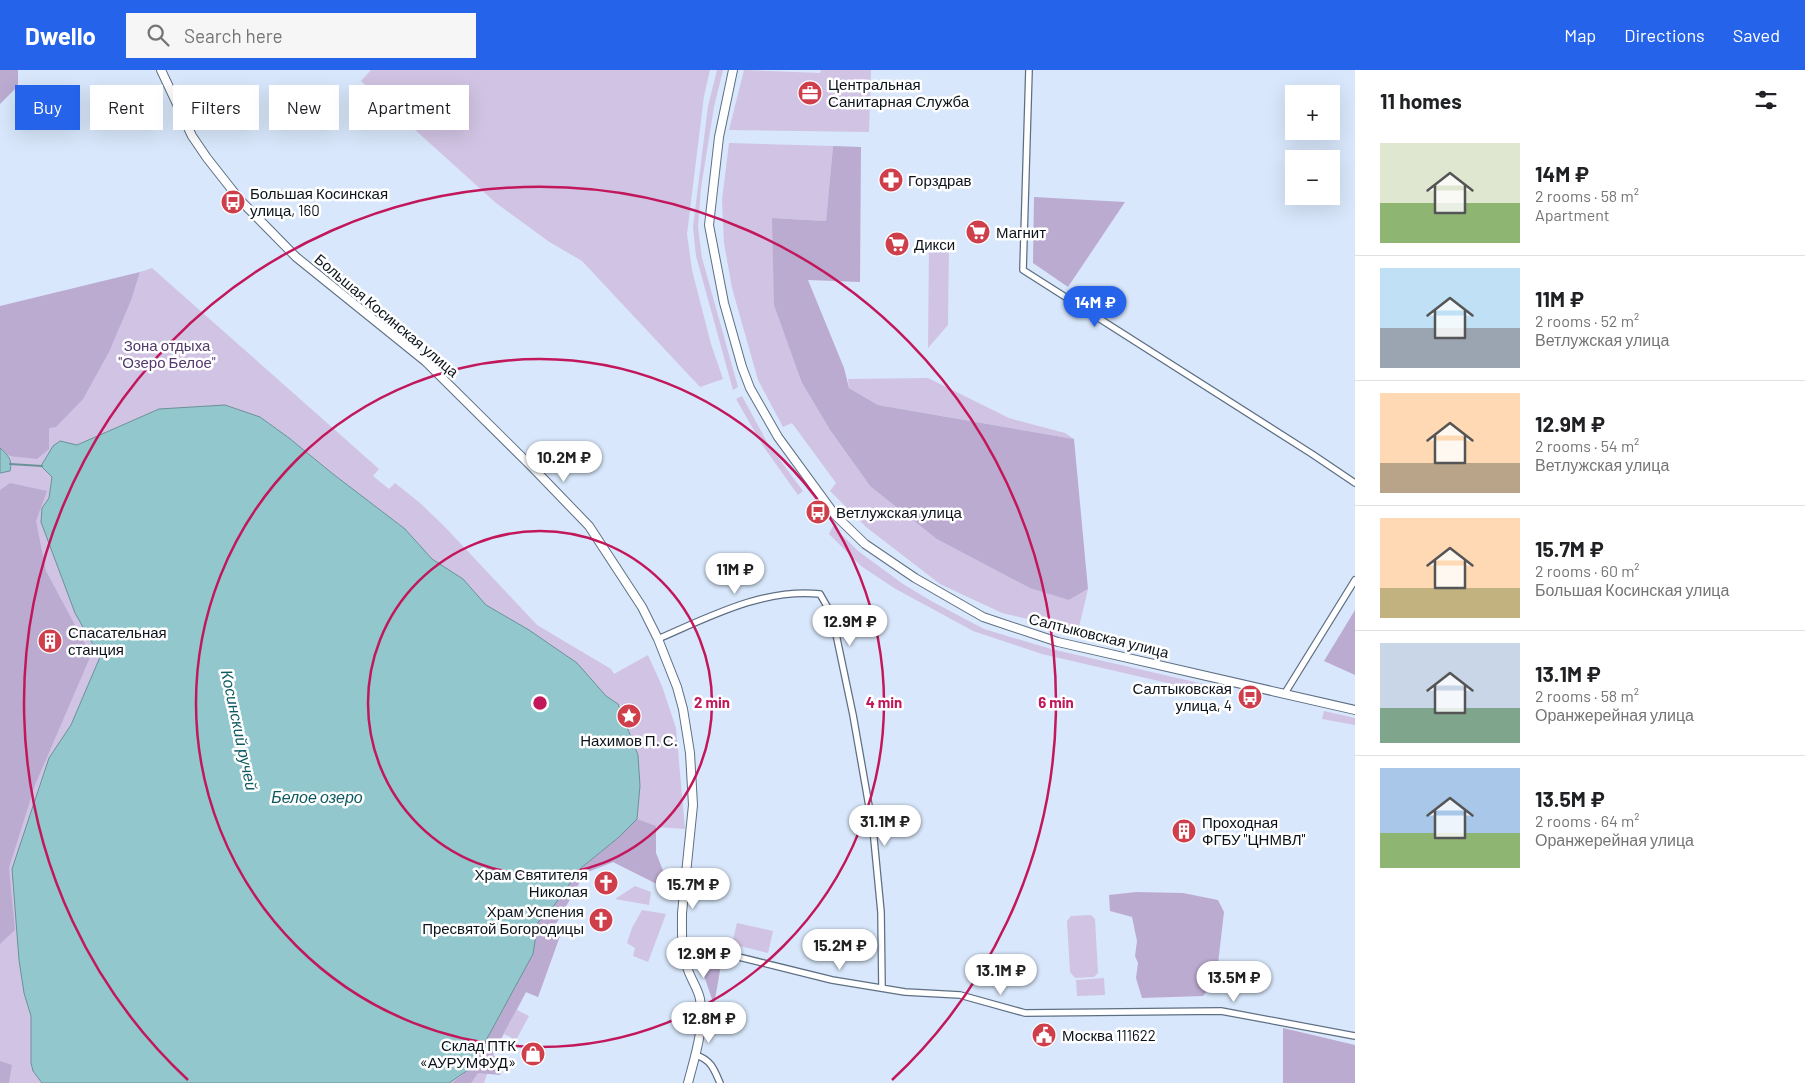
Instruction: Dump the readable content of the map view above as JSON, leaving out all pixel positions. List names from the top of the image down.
{
  "streets": {
    "street": ["Большая Косинская улица", "Салтыковская улица"]
  },
  "water": ["Косинский ручей", "Белое озеро"],
  "parks": ["Зона отдыха \"Озеро Белое\""],
  "places": {
    "office": ["Центральная Санитарная Служба"],
    "pharmacy": ["Горздрав"],
    "bus stop": ["Большая Косинская улица, 160", "Ветлужская улица", "Салтыковская улица, 4"],
    "supermarket": ["Магнит", "Дикси"],
    "building": ["Спасательная станция", "Проходная ФГБУ \"ЦНМВЛ\""],
    "place": ["Нахимов П. С."],
    "church": ["Храм Святителя Николая", "Храм Успения Пресвятой Богородицы"],
    "public building": ["Москва 111622"],
    "shop": ["Склад ПТК «АУРУМФУД»"]
  },
  "page": {
    "header": "Dwello",
    "search": "Search here",
    "nav": ["Map", "Directions", "Saved"],
    "heading": "11 homes",
    "map_buttons": ["+", "−"],
    "chip": [
      "Buy",
      "Rent",
      "Filters",
      "New",
      "Apartment"
    ],
    "list": [
      {
        "name": "14M ₽",
        "note": "2 rooms · 58 m² · Apartment"
      },
      {
        "name": "11M ₽",
        "note": "2 rooms · 52 m² · Ветлужская улица"
      },
      {
        "name": "12.9M ₽",
        "note": "2 rooms · 54 m² · Ветлужская улица"
      },
      {
        "name": "15.7M ₽",
        "note": "2 rooms · 60 m² · Большая Косинская улица"
      },
      {
        "name": "13.1M ₽",
        "note": "2 rooms · 58 m² · Оранжерейная улица"
      },
      {
        "name": "13.5M ₽",
        "note": "2 rooms · 64 m² · Оранжерейная улица"
      }
    ],
    "price": [
      "14M ₽",
      "10.2M ₽",
      "11M ₽",
      "12.9M ₽",
      "31.1M ₽",
      "15.7M ₽",
      "15.2M ₽",
      "12.9M ₽",
      "13.1M ₽",
      "13.5M ₽",
      "12.8M ₽"
    ]
  },
  "rings": ["2 min", "4 min", "6 min"]
}
